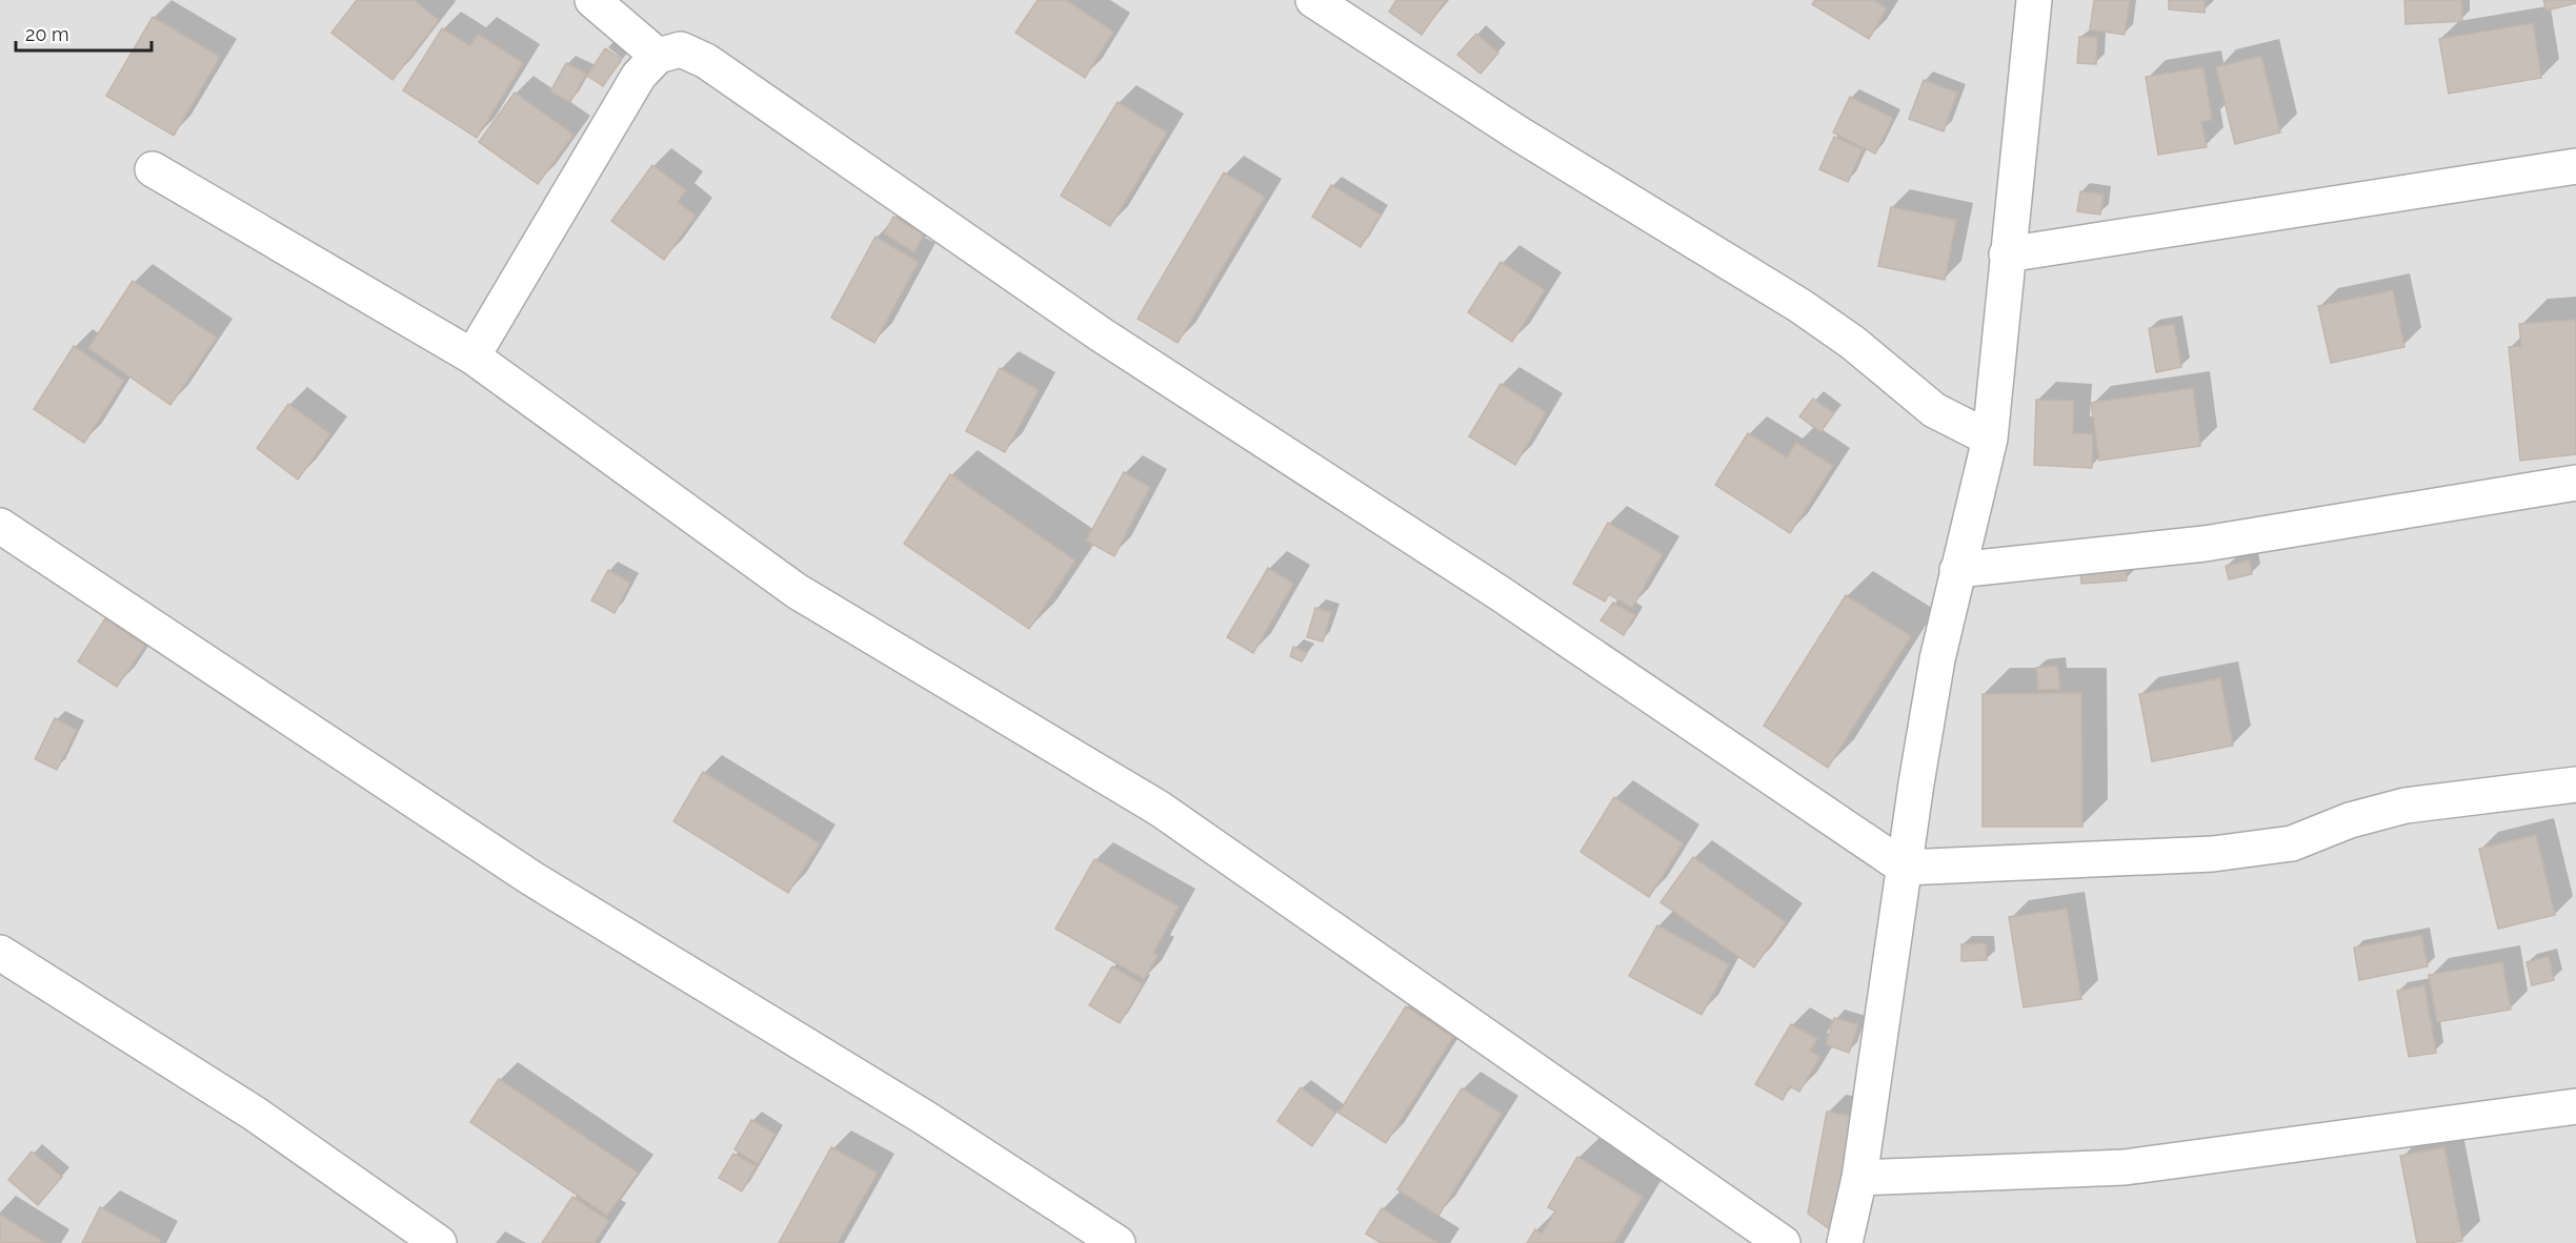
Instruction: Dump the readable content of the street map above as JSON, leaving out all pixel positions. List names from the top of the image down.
{
  "scale_bar": "20 m"
}
